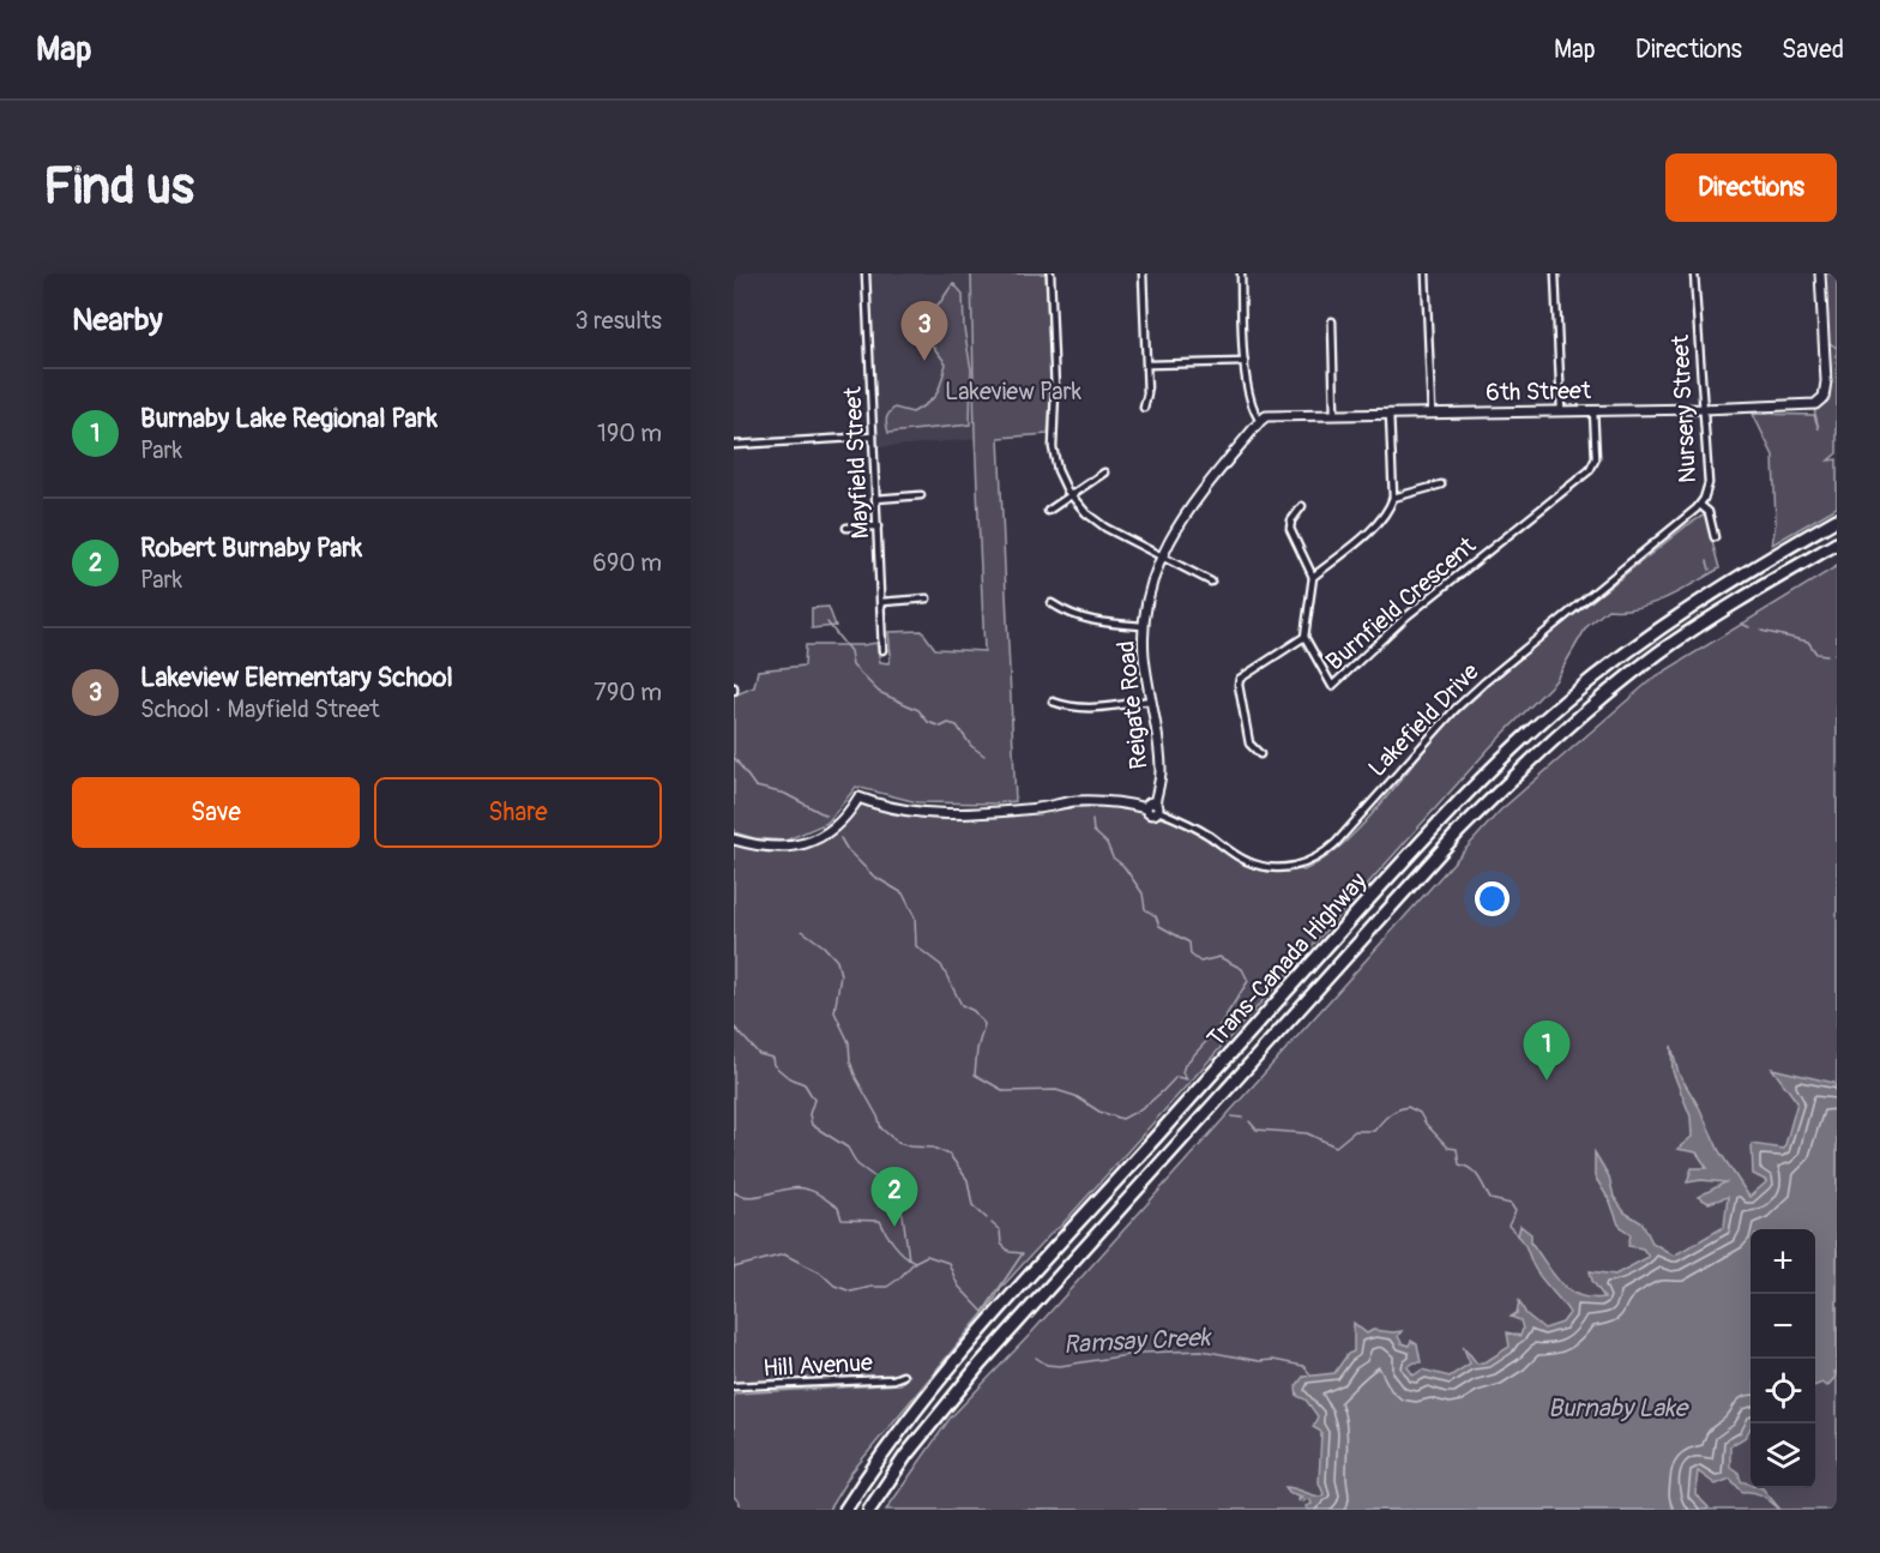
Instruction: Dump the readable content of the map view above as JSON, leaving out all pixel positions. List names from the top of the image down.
{
  "streets": {
    "highway": ["Trans-Canada Highway"],
    "street": [
      "6th Street",
      "Nursery Street",
      "Mayfield Street",
      "Burnfield Crescent",
      "Reigate Road",
      "Lakefield Drive",
      "Hill Avenue"
    ]
  },
  "crossings": [
    ["6th Street", "Nursery Street"],
    ["6th Street", "Burnfield Crescent"],
    ["6th Street", "Reigate Road"],
    ["Nursery Street", "Lakefield Drive"],
    ["Reigate Road", "Lakefield Drive"]
  ],
  "water": ["Ramsay Creek", "Burnaby Lake"],
  "parks": ["Lakeview Park"],
  "page": {
    "header": "Map",
    "nav": ["Map", "Directions", "Saved"],
    "buttons": [
      "Directions",
      ["Save", "Share"]
    ],
    "title": "Find us",
    "heading": ["Nearby", "3 results"],
    "pins": ["3", "1", "2"],
    "list": [
      {
        "mark": "1",
        "name": "Burnaby Lake Regional Park",
        "note": "Park",
        "value": "190 m"
      },
      {
        "mark": "2",
        "name": "Robert Burnaby Park",
        "note": "Park",
        "value": "690 m"
      },
      {
        "mark": "3",
        "name": "Lakeview Elementary School",
        "note": "School · Mayfield Street",
        "value": "790 m"
      }
    ],
    "map_buttons": ["+", "−"]
  }
}
